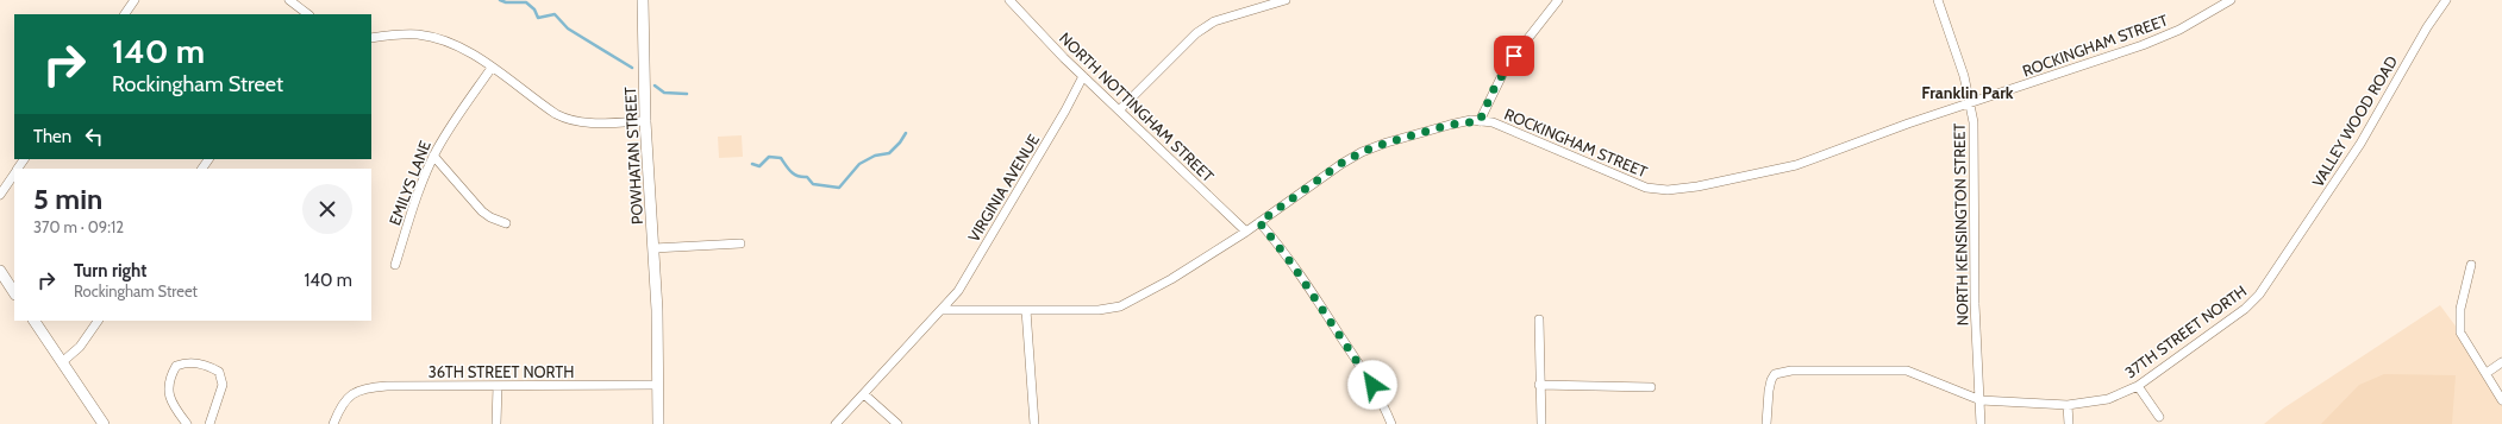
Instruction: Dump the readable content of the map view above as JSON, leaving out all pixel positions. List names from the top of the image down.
{
  "streets": {
    "street": [
      "ROCKINGHAM STREET",
      "NORTH NOTTINGHAM STREET",
      "VALLEY WOOD ROAD",
      "POWHATAN STREET",
      "EMILYS LANE",
      "VIRGINIA AVENUE",
      "NORTH KENSINGTON STREET",
      "37TH STREET NORTH",
      "36TH STREET NORTH"
    ]
  },
  "crossings": [
    ["ROCKINGHAM STREET", "NORTH NOTTINGHAM STREET"],
    ["ROCKINGHAM STREET", "VIRGINIA AVENUE"],
    ["ROCKINGHAM STREET", "NORTH KENSINGTON STREET"],
    ["NORTH NOTTINGHAM STREET", "VIRGINIA AVENUE"],
    ["VALLEY WOOD ROAD", "37TH STREET NORTH"],
    ["POWHATAN STREET", "36TH STREET NORTH"],
    ["NORTH KENSINGTON STREET", "37TH STREET NORTH"]
  ],
  "districts": ["Franklin Park"],
  "page": {
    "turn": ["140 m", "Rockingham Street"],
    "then": "Then",
    "heading": ["5 min", "370 m · 09:12"],
    "list": [
      {
        "name": "Turn right",
        "note": "Rockingham Street",
        "value": "140 m"
      }
    ]
  }
}
